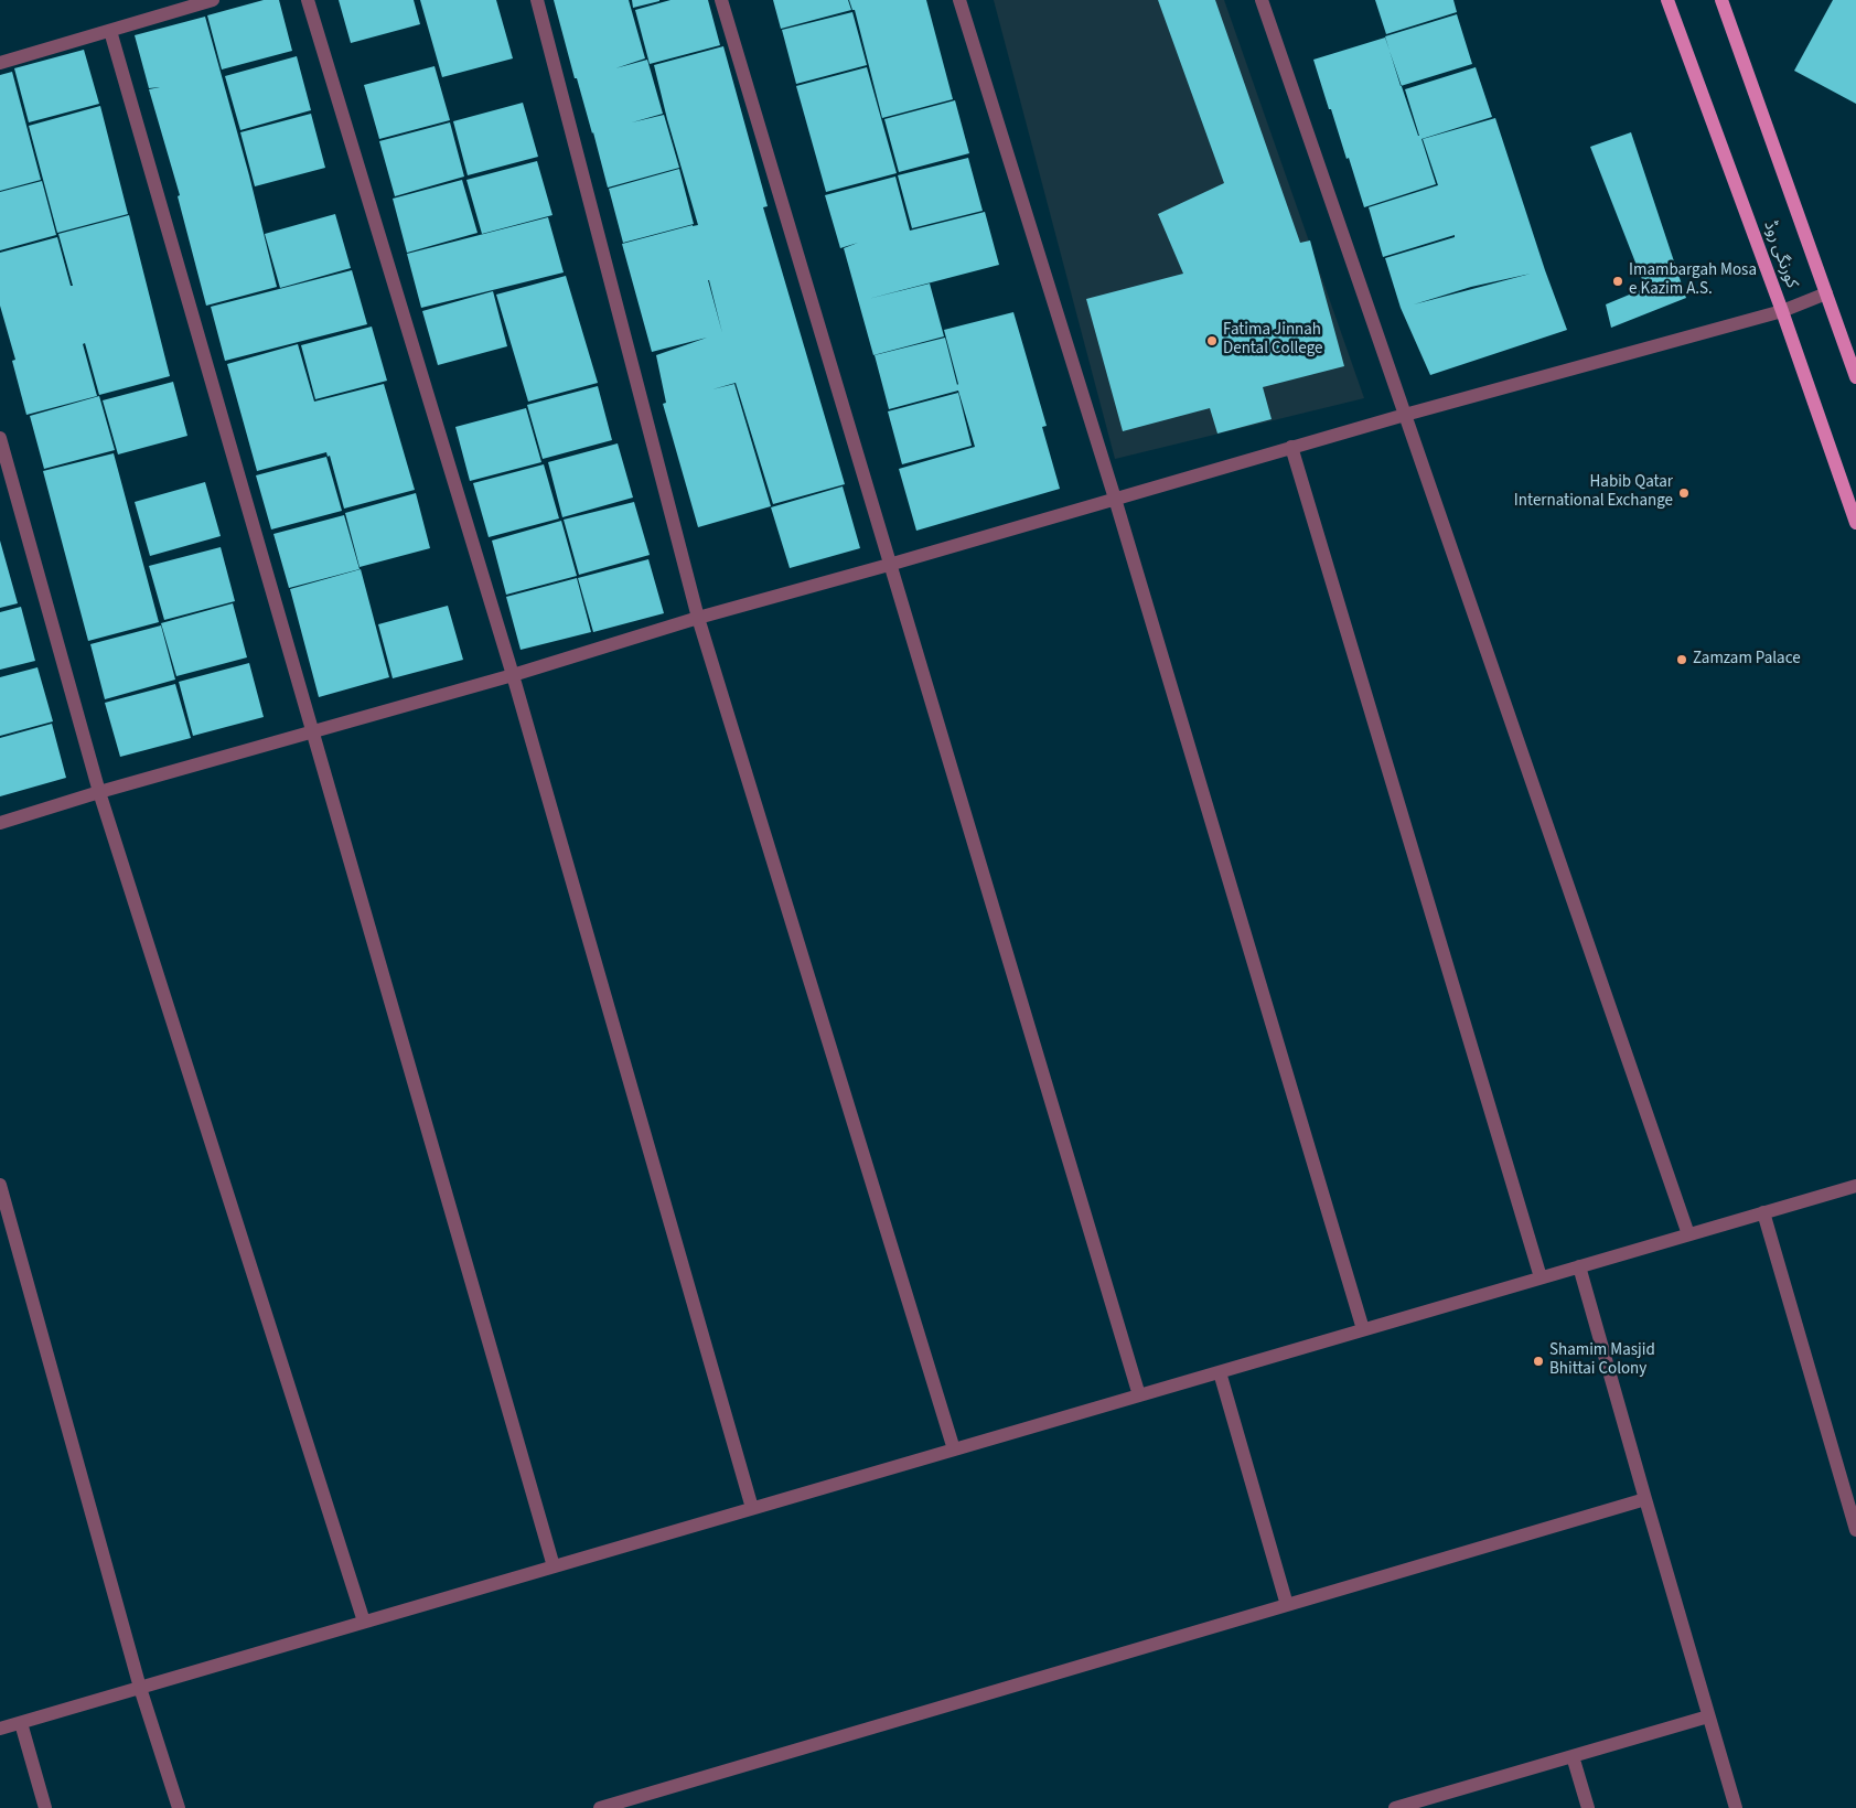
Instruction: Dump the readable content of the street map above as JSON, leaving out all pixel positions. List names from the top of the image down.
{
  "streets": {
    "main road": ["کورنگی روڈ"]
  },
  "places": [
    "Imambargah Mosa e Kazim A.S.",
    "Fatima Jinnah Dental College",
    "Habib Qatar International Exchange",
    "Zamzam Palace",
    "Shamim Masjid Bhittai Colony"
  ]
}
